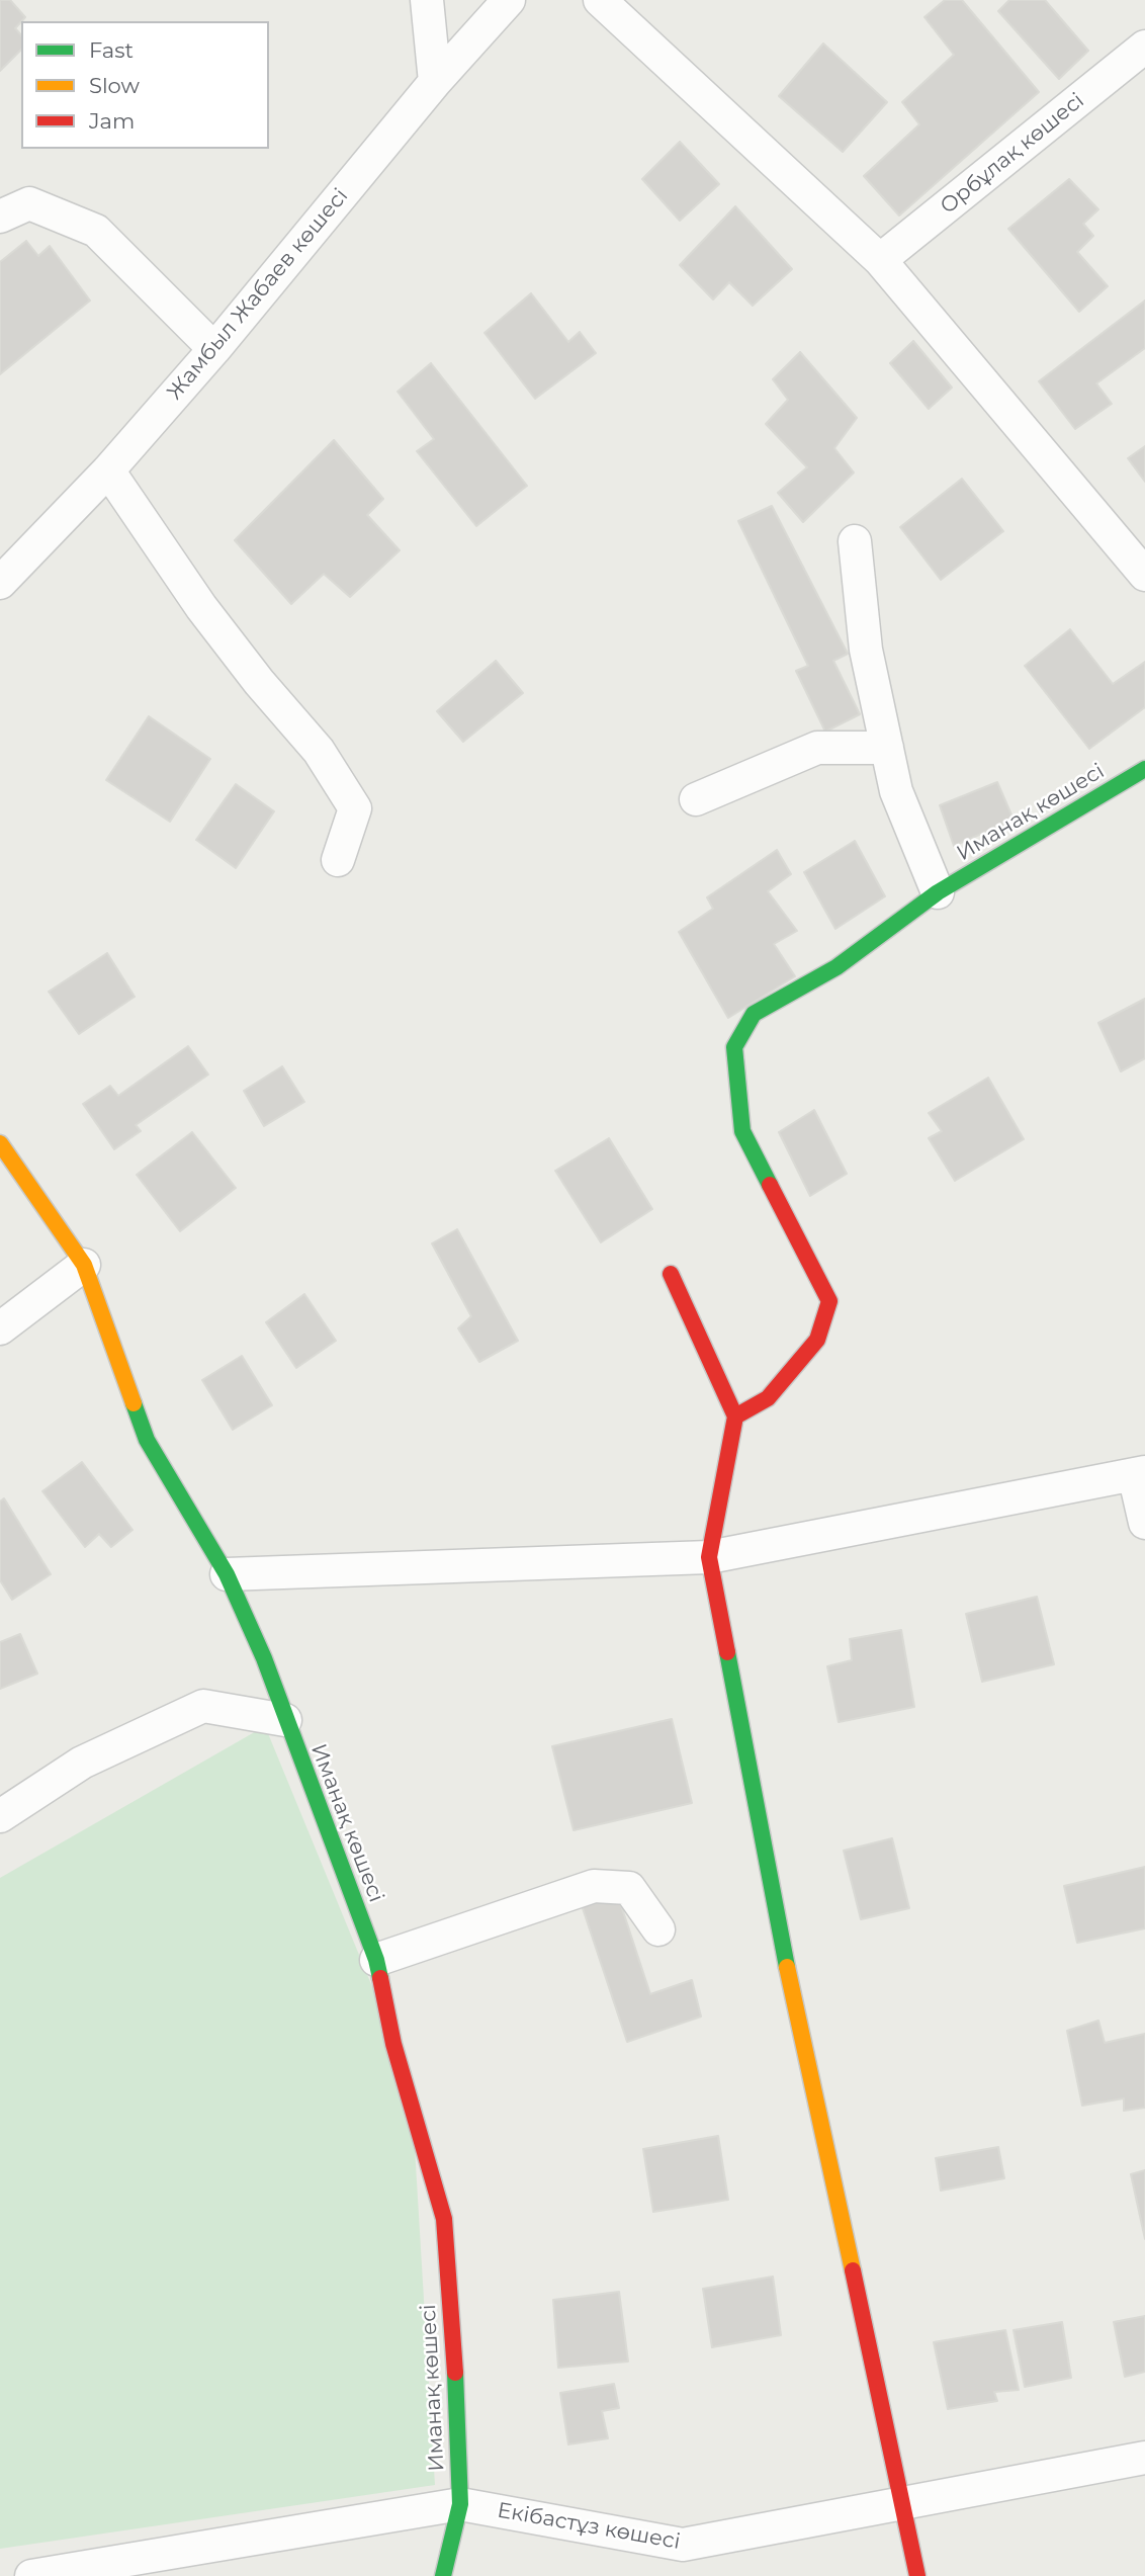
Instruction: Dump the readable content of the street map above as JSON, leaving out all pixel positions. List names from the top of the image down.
{
  "streets": {
    "street": [
      "Орбұлақ көшесі",
      "Жамбыл Жабаев көшесі",
      "Иманақ көшесі",
      "Екібастұз көшесі"
    ]
  },
  "crossings": [
    ["Иманақ көшесі", "Екібастұз көшесі"]
  ],
  "legend": ["Fast", "Slow", "Jam"]
}
